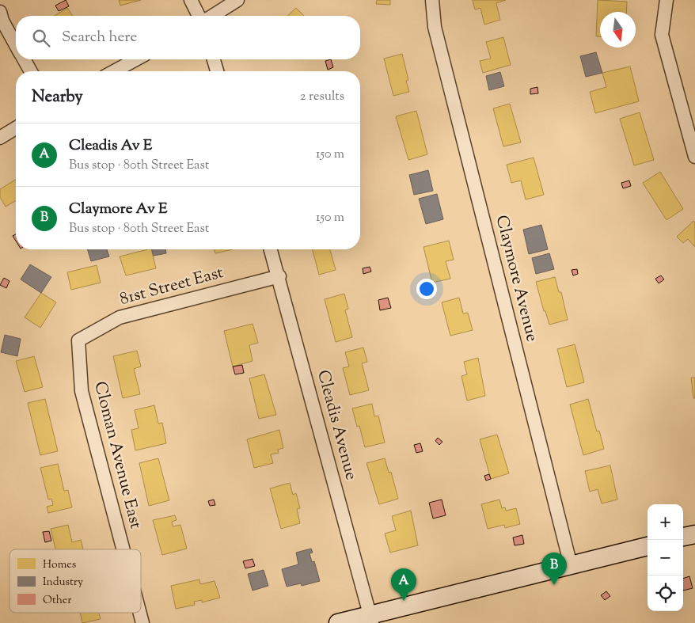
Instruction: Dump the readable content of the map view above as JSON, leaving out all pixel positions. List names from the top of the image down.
{
  "streets": {
    "street": [
      "Claymore Avenue",
      "81st Street East",
      "Cleadis Avenue",
      "Cloman Avenue East"
    ]
  },
  "crossings": [
    ["81st Street East", "Cleadis Avenue"],
    ["81st Street East", "Cloman Avenue East"]
  ],
  "legend": ["Homes", "Industry", "Other"],
  "north": "bottom",
  "page": {
    "search": "Search here",
    "heading": ["Nearby", "2 results"],
    "list": [
      {
        "mark": "A",
        "name": "Cleadis Av E",
        "note": "Bus stop · 80th Street East",
        "value": "150 m"
      },
      {
        "mark": "B",
        "name": "Claymore Av E",
        "note": "Bus stop · 80th Street East",
        "value": "150 m"
      }
    ],
    "map_buttons": ["+", "−"],
    "pins": ["B", "A"]
  }
}
